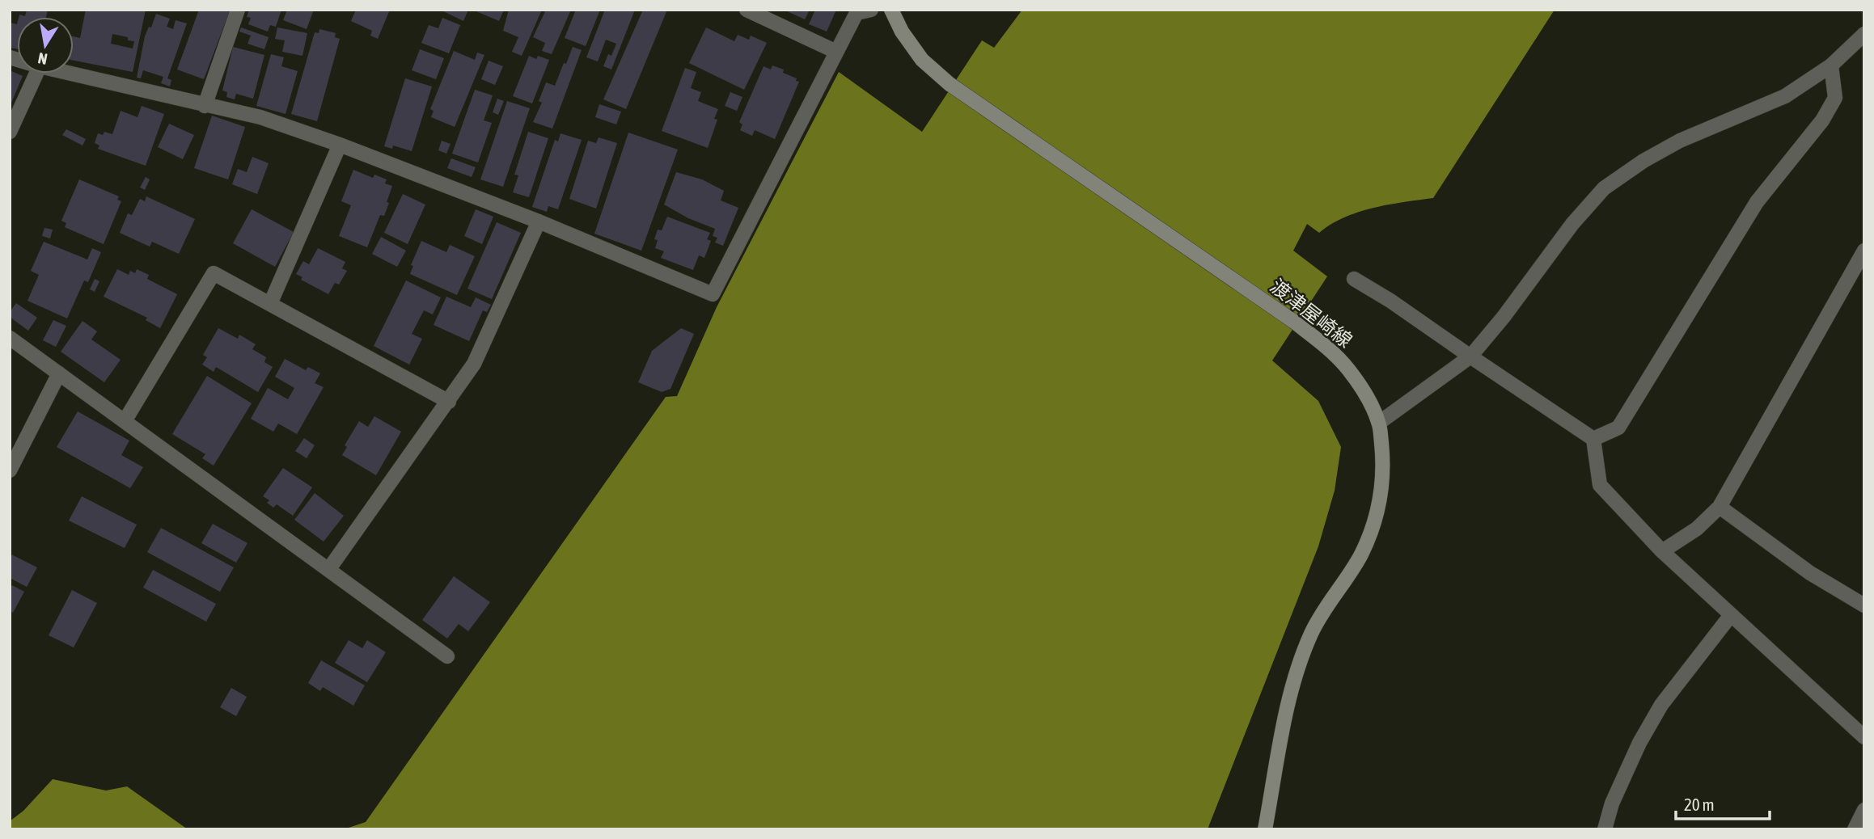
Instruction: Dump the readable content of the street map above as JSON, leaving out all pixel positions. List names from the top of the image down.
{
  "streets": {
    "main road": ["渡津屋崎線"]
  },
  "scale_bar": "20 m",
  "north": "bottom"
}
